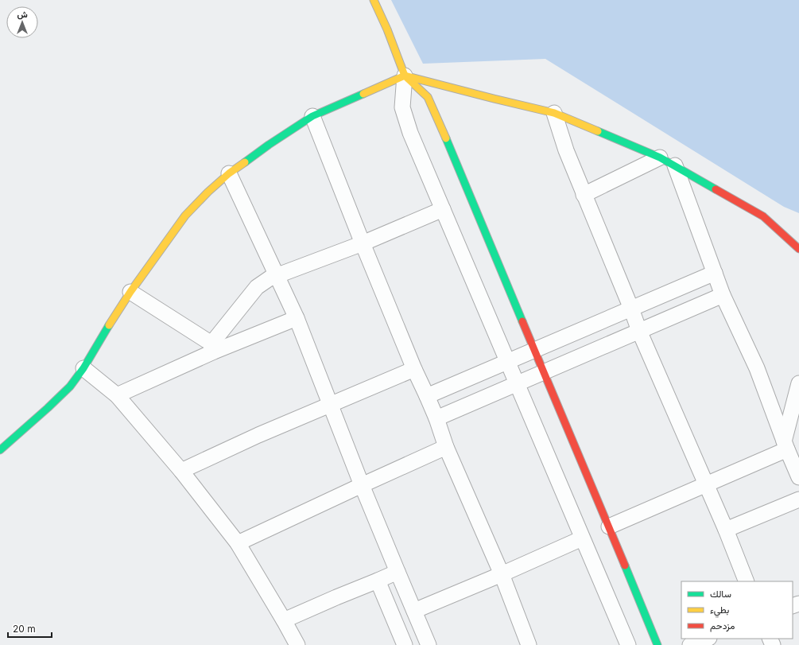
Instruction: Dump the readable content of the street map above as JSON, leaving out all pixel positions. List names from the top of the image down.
{
  "legend": ["سالك", "بطيء", "مزدحم"],
  "scale_bar": "20 m",
  "north": "top"
}
